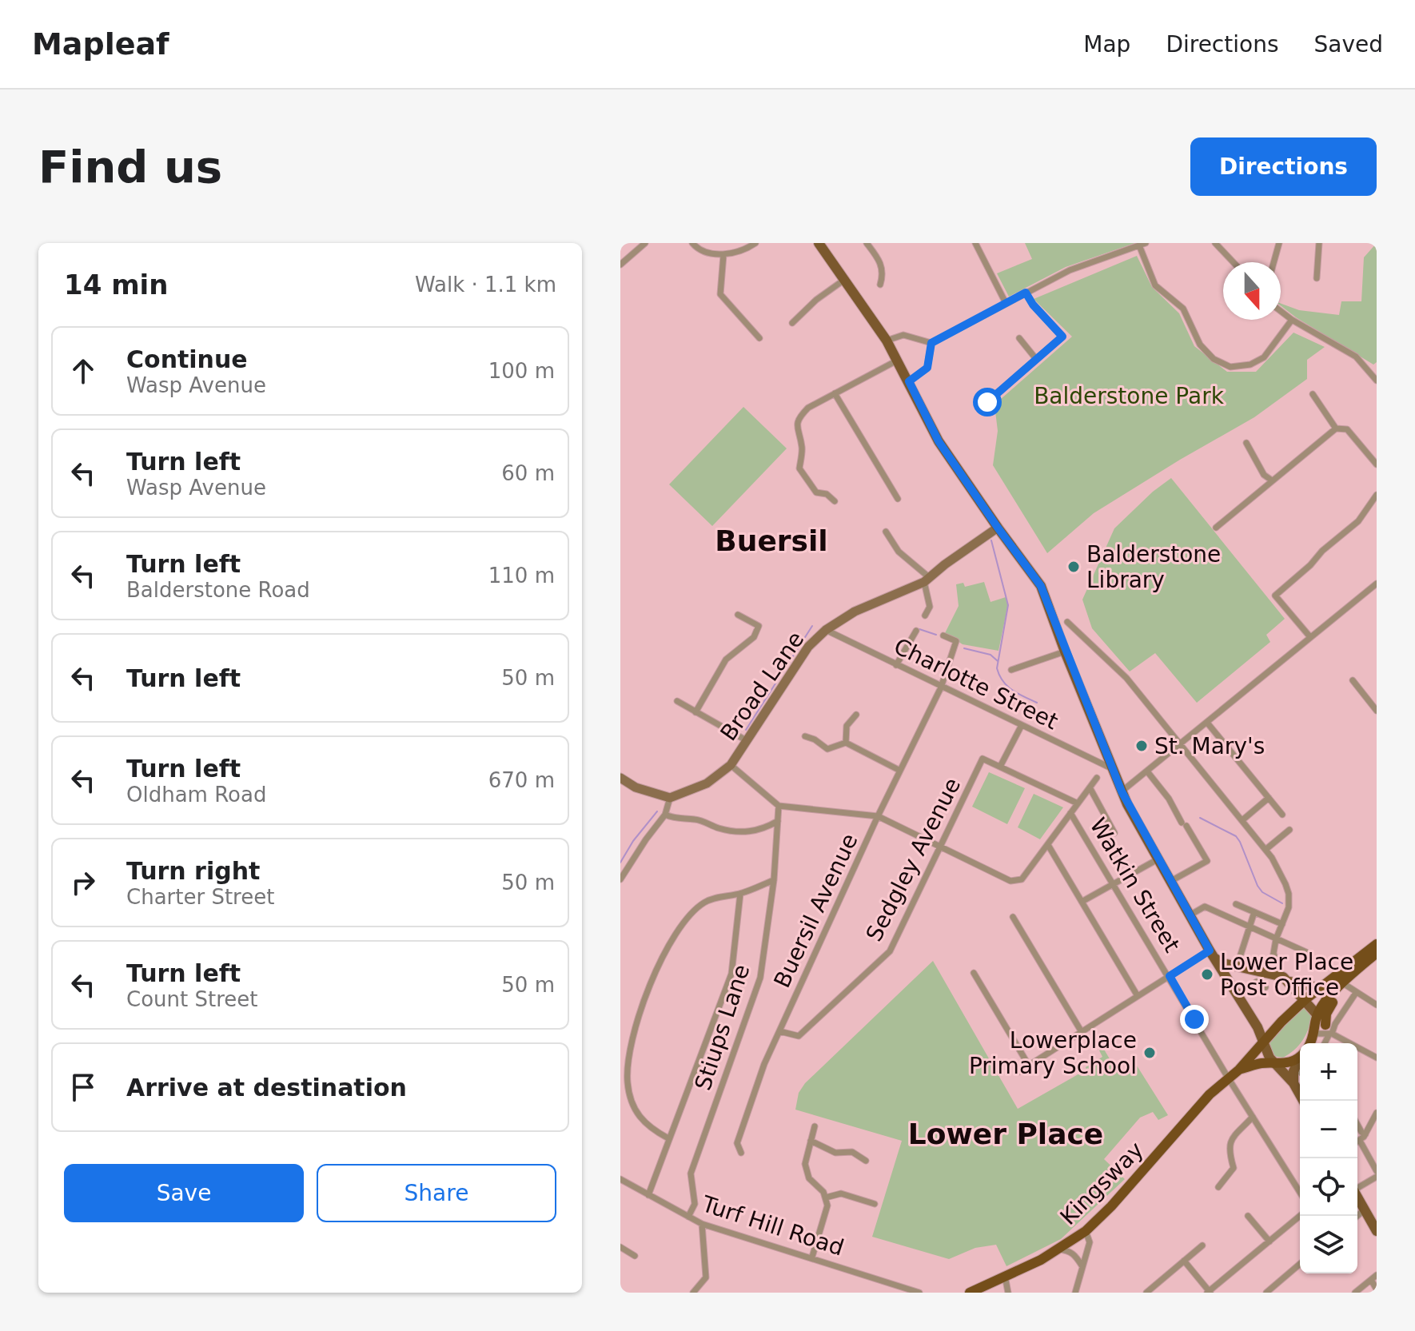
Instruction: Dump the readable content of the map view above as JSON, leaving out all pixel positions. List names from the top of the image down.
{
  "streets": {
    "highway": ["Kingsway"],
    "main road": ["Broad Lane"],
    "street": [
      "Charlotte Street",
      "Sedgley Avenue",
      "Watkin Street",
      "Buersil Avenue",
      "Stiups Lane",
      "Turf Hill Road"
    ]
  },
  "crossings": [
    ["Charlotte Street", "Broad Lane"],
    ["Charlotte Street", "Buersil Avenue"],
    ["Sedgley Avenue", "Buersil Avenue"],
    ["Watkin Street", "Kingsway"],
    ["Stiups Lane", "Turf Hill Road"]
  ],
  "districts": ["Buersil", "Lower Place"],
  "parks": ["Balderstone Park"],
  "places": [
    "Balderstone Library",
    "St. Mary's",
    "Lower Place Post Office",
    "Lowerplace Primary School"
  ],
  "north": "bottom",
  "page": {
    "header": "Mapleaf",
    "nav": ["Map", "Directions", "Saved"],
    "buttons": [
      "Directions",
      ["Save", "Share"]
    ],
    "title": "Find us",
    "heading": ["14 min", "Walk · 1.1 km"],
    "list": [
      ["Continue", "Wasp Avenue", "100 m"],
      ["Turn left", "Wasp Avenue", "60 m"],
      ["Turn left", "Balderstone Road", "110 m"],
      ["Turn left", "50 m"],
      ["Turn left", "Oldham Road", "670 m"],
      ["Turn right", "Charter Street", "50 m"],
      ["Turn left", "Count Street", "50 m"],
      "Arrive at destination"
    ],
    "map_buttons": ["+", "−"]
  }
}
